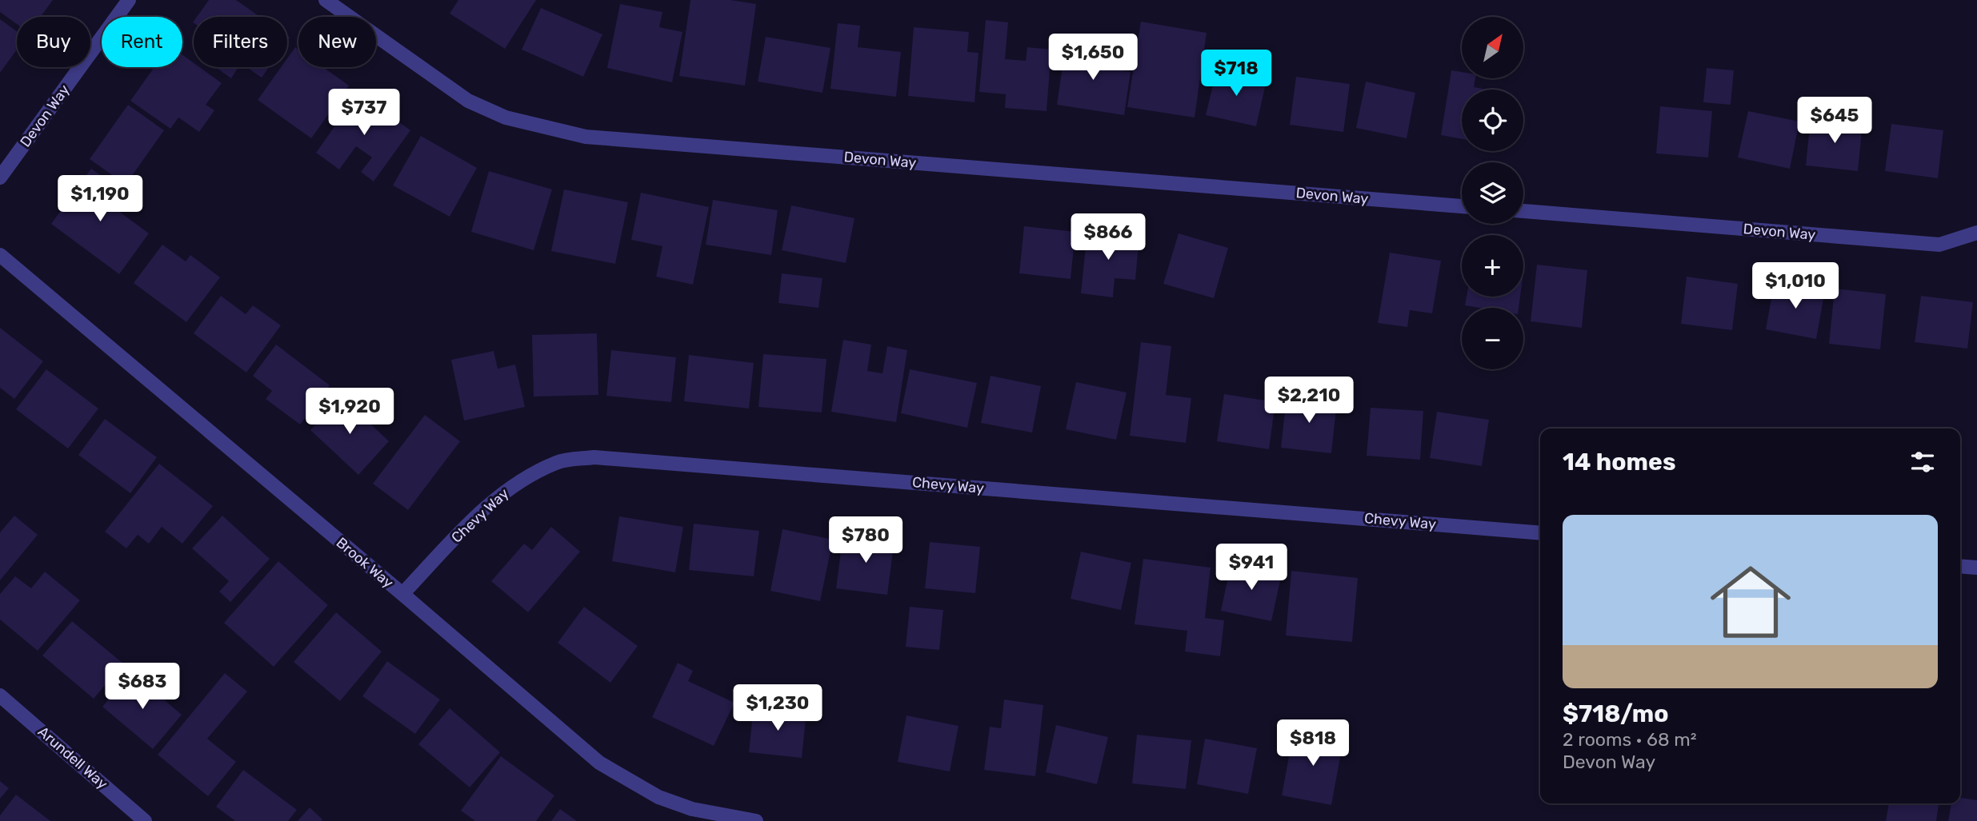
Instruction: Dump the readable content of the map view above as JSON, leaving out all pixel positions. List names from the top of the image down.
{
  "streets": {
    "street": [
      "Devon Way",
      "Chevy Way",
      "Brook Way",
      "Arundell Way"
    ]
  },
  "crossings": [
    ["Chevy Way", "Brook Way"]
  ],
  "north": "top right",
  "page": {
    "map_buttons": ["+", "−"],
    "chip": [
      "Buy",
      "Rent",
      "Filters",
      "New"
    ],
    "price": [
      "$1,650",
      "$718",
      "$737",
      "$645",
      "$1,190",
      "$866",
      "$1,010",
      "$2,210",
      "$1,920",
      "$780",
      "$941",
      "$683",
      "$1,230",
      "$818"
    ],
    "heading": "14 homes",
    "list": [
      {
        "name": "$718/mo",
        "note": "2 rooms · 68 m² · Devon Way"
      }
    ]
  }
}
